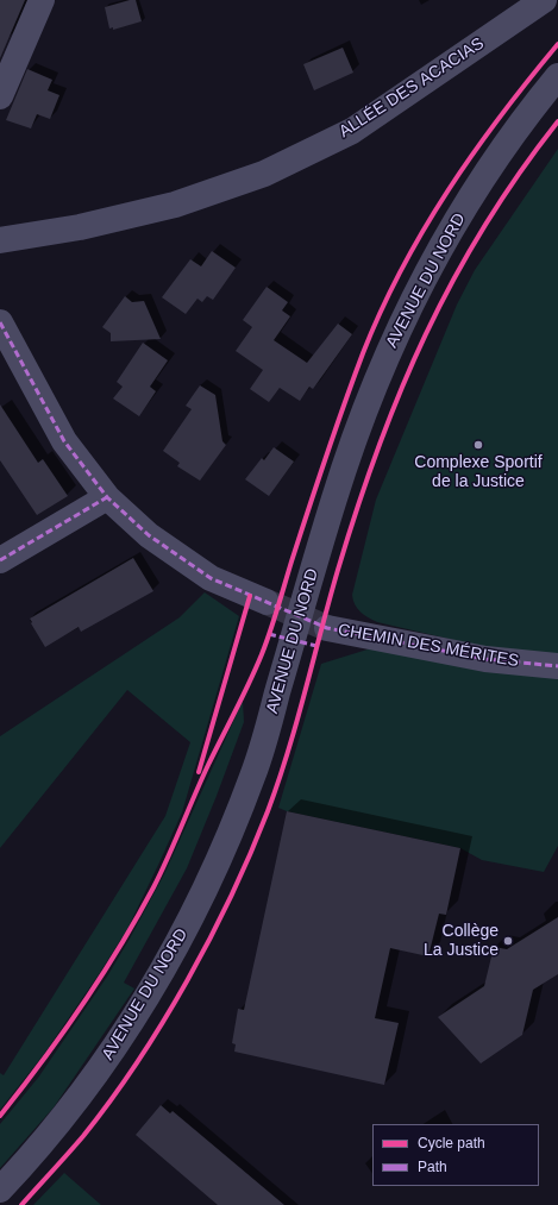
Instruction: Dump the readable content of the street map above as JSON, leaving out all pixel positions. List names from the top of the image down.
{
  "streets": {
    "street": ["ALLÉE DES ACACIAS", "AVENUE DU NORD", "CHEMIN DES MÉRITES"]
  },
  "places": ["Complexe Sportif de la Justice", "Collège La Justice"],
  "legend": ["Cycle path", "Path"]
}
